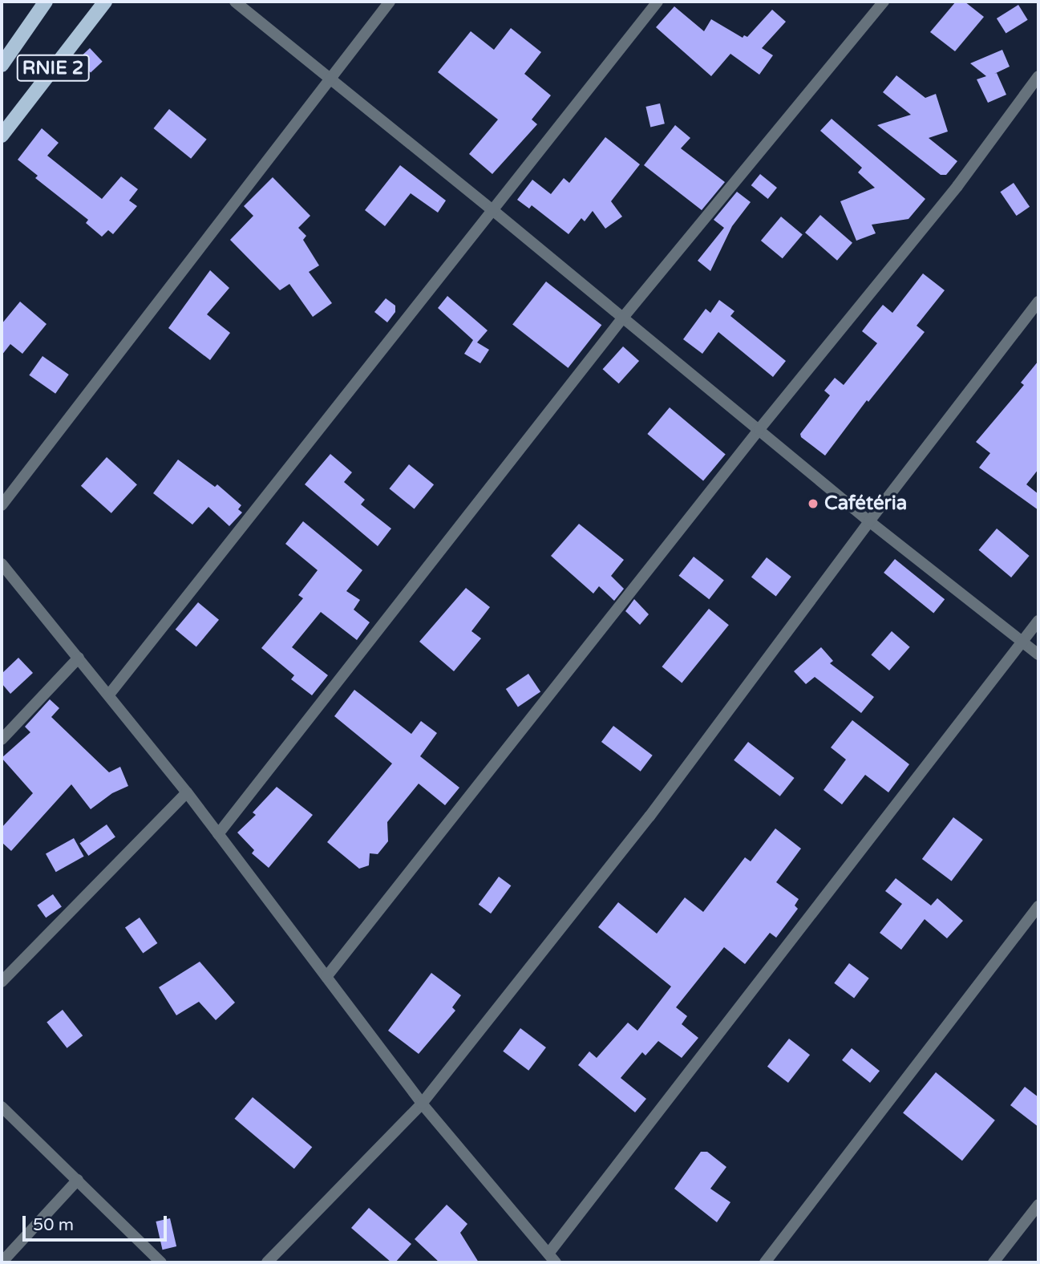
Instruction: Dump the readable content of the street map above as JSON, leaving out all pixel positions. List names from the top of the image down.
{
  "streets": {
    "main road": ["RNIE 2"]
  },
  "places": ["Cafétéria"],
  "scale_bar": "50 m"
}
